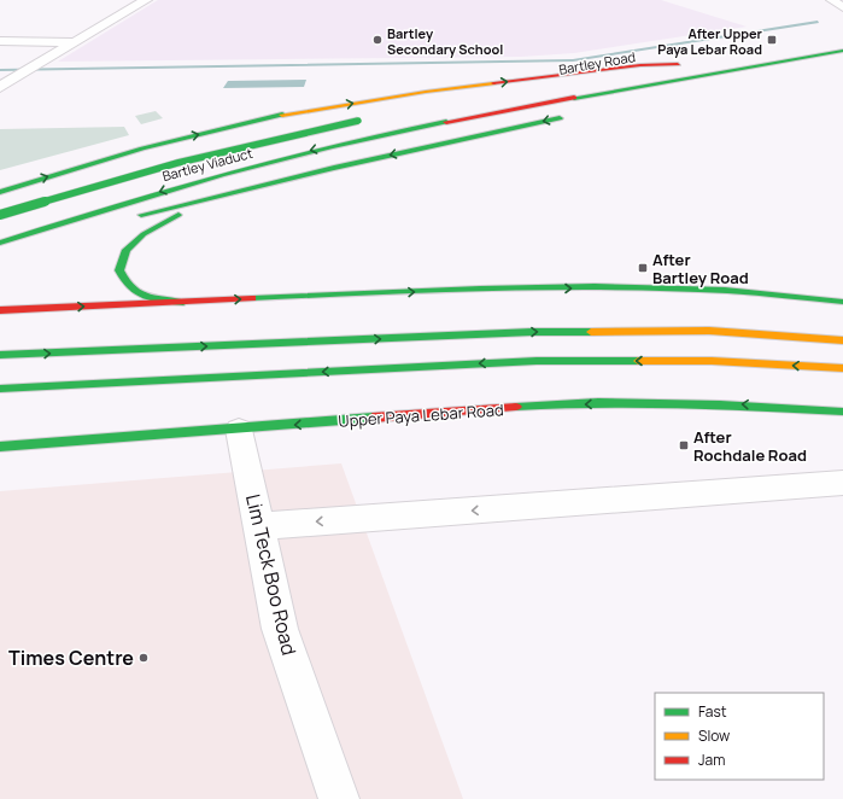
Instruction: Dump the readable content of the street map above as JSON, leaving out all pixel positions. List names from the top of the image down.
{
  "streets": {
    "main road": ["Bartley Road", "Bartley Viaduct", "Upper Paya Lebar Road"],
    "street": ["Lim Teck Boo Road"]
  },
  "crossings": [
    ["Bartley Road", "Bartley Viaduct"],
    ["Upper Paya Lebar Road", "Lim Teck Boo Road"]
  ],
  "places": {
    "other": ["Bartley Secondary School", "Times Centre"],
    "transit": ["After Upper Paya Lebar Road", "After Bartley Road", "After Rochdale Road"]
  },
  "legend": ["Fast", "Slow", "Jam"]
}
